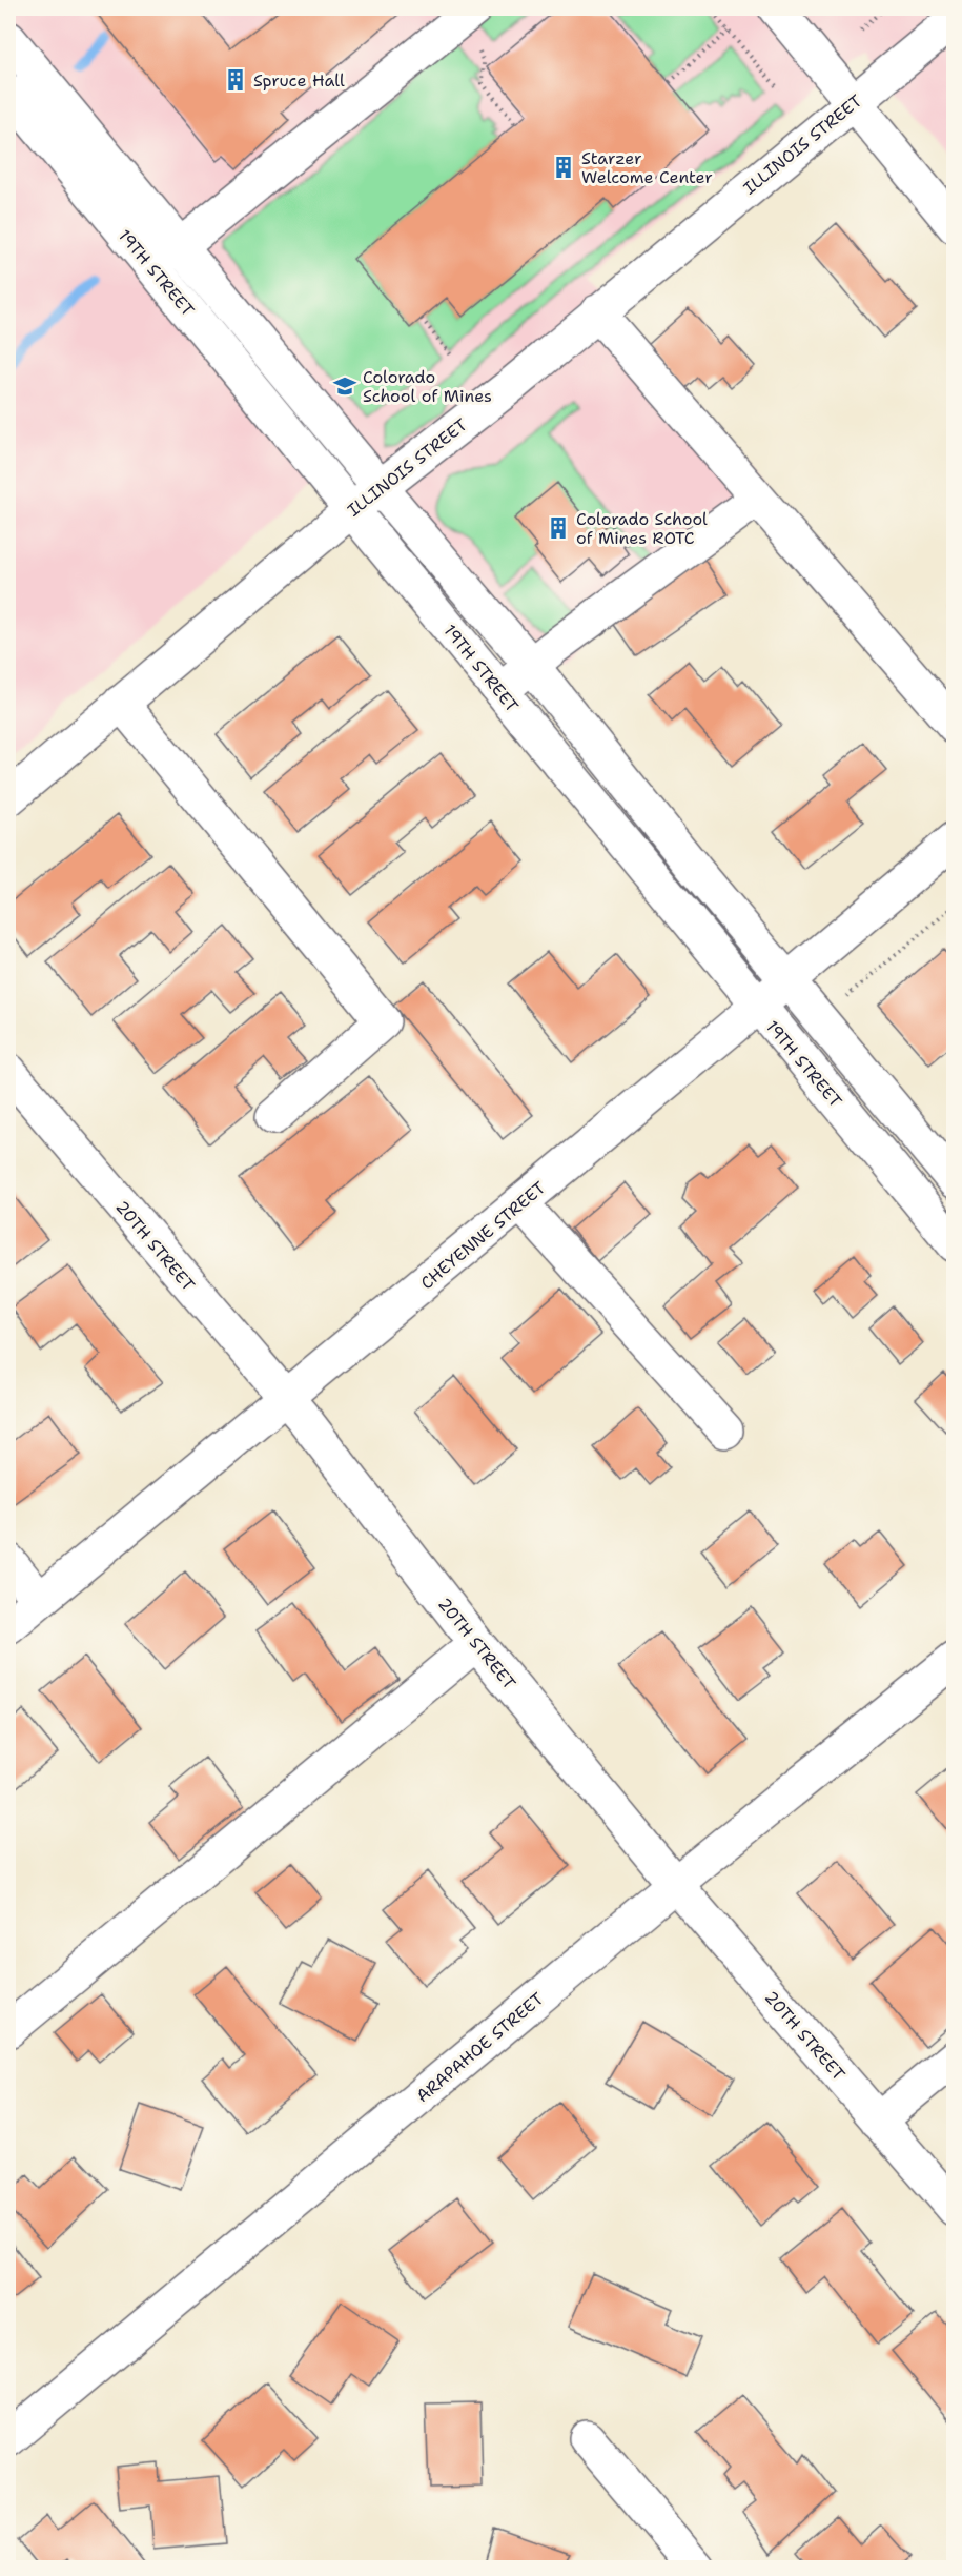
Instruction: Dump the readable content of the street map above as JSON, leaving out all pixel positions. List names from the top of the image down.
{
  "streets": {
    "street": [
      "ILLINOIS STREET",
      "19TH STREET",
      "CHEYENNE STREET",
      "20TH STREET",
      "ARAPAHOE STREET"
    ]
  },
  "crossings": [
    ["ILLINOIS STREET", "19TH STREET"],
    ["19TH STREET", "CHEYENNE STREET"],
    ["CHEYENNE STREET", "20TH STREET"],
    ["20TH STREET", "ARAPAHOE STREET"]
  ],
  "places": {
    "building": ["Spruce Hall", "Starzer Welcome Center", "Colorado School of Mines ROTC"],
    "school or university": ["Colorado School of Mines"]
  }
}
